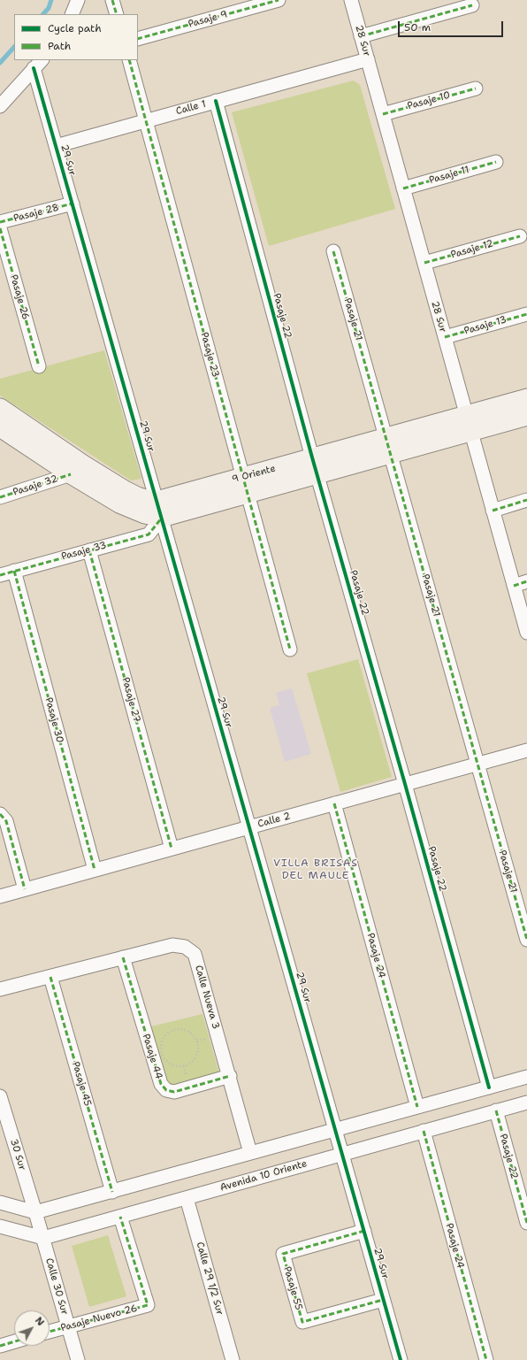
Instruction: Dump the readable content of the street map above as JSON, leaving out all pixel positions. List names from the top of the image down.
{
  "streets": {
    "street": [
      "Pasaje 9",
      "28 Sur",
      "Pasaje 10",
      "Calle 1",
      "29 Sur",
      "Pasaje 11",
      "Pasaje 28",
      "Pasaje 12",
      "Pasaje 26",
      "Pasaje 22",
      "Pasaje 21",
      "Pasaje 13",
      "Pasaje 23",
      "9 Oriente",
      "Pasaje 32",
      "Pasaje 33",
      "Pasaje 27",
      "Pasaje 30",
      "Calle 2",
      "Pasaje 24",
      "Calle Nueva 3",
      "Pasaje 44",
      "Pasaje 45",
      "30 Sur",
      "Avenida 10 Oriente",
      "Calle 29 1/2 Sur",
      "Calle 30 Sur",
      "Pasaje 55",
      "Pasaje Nuevo 26"
    ]
  },
  "crossings": [
    ["28 Sur", "Pasaje 10"],
    ["28 Sur", "Calle 1"],
    ["28 Sur", "Pasaje 11"],
    ["28 Sur", "Pasaje 12"],
    ["28 Sur", "Pasaje 13"],
    ["28 Sur", "9 Oriente"],
    ["Calle 1", "29 Sur"],
    ["Calle 1", "Pasaje 22"],
    ["Calle 1", "Pasaje 23"],
    ["29 Sur", "Pasaje 28"],
    ["29 Sur", "9 Oriente"],
    ["29 Sur", "Pasaje 33"],
    ["29 Sur", "Calle 2"],
    ["29 Sur", "Avenida 10 Oriente"],
    ["29 Sur", "Pasaje 55"],
    ["Pasaje 22", "9 Oriente"],
    ["Pasaje 22", "Calle 2"],
    ["Pasaje 22", "Avenida 10 Oriente"],
    ["Pasaje 21", "9 Oriente"],
    ["Pasaje 21", "Calle 2"],
    ["Pasaje 23", "9 Oriente"],
    ["9 Oriente", "Pasaje 32"],
    ["9 Oriente", "Pasaje 33"],
    ["Pasaje 33", "Pasaje 27"],
    ["Pasaje 33", "Pasaje 30"],
    ["Pasaje 27", "Calle 2"],
    ["Pasaje 30", "Calle 2"],
    ["Calle 2", "Pasaje 24"],
    ["Pasaje 24", "Avenida 10 Oriente"],
    ["Calle Nueva 3", "Pasaje 44"],
    ["Calle Nueva 3", "Pasaje 45"],
    ["30 Sur", "Calle 30 Sur"],
    ["Avenida 10 Oriente", "Calle 29 1/2 Sur"],
    ["Avenida 10 Oriente", "Calle 30 Sur"],
    ["Avenida 10 Oriente", "Pasaje Nuevo 26"],
    ["Calle 30 Sur", "Pasaje Nuevo 26"]
  ],
  "districts": ["VILLA BRISAS DEL MAULE"],
  "legend": ["Cycle path", "Path"],
  "scale_bar": "50 m",
  "north": "top right"
}
